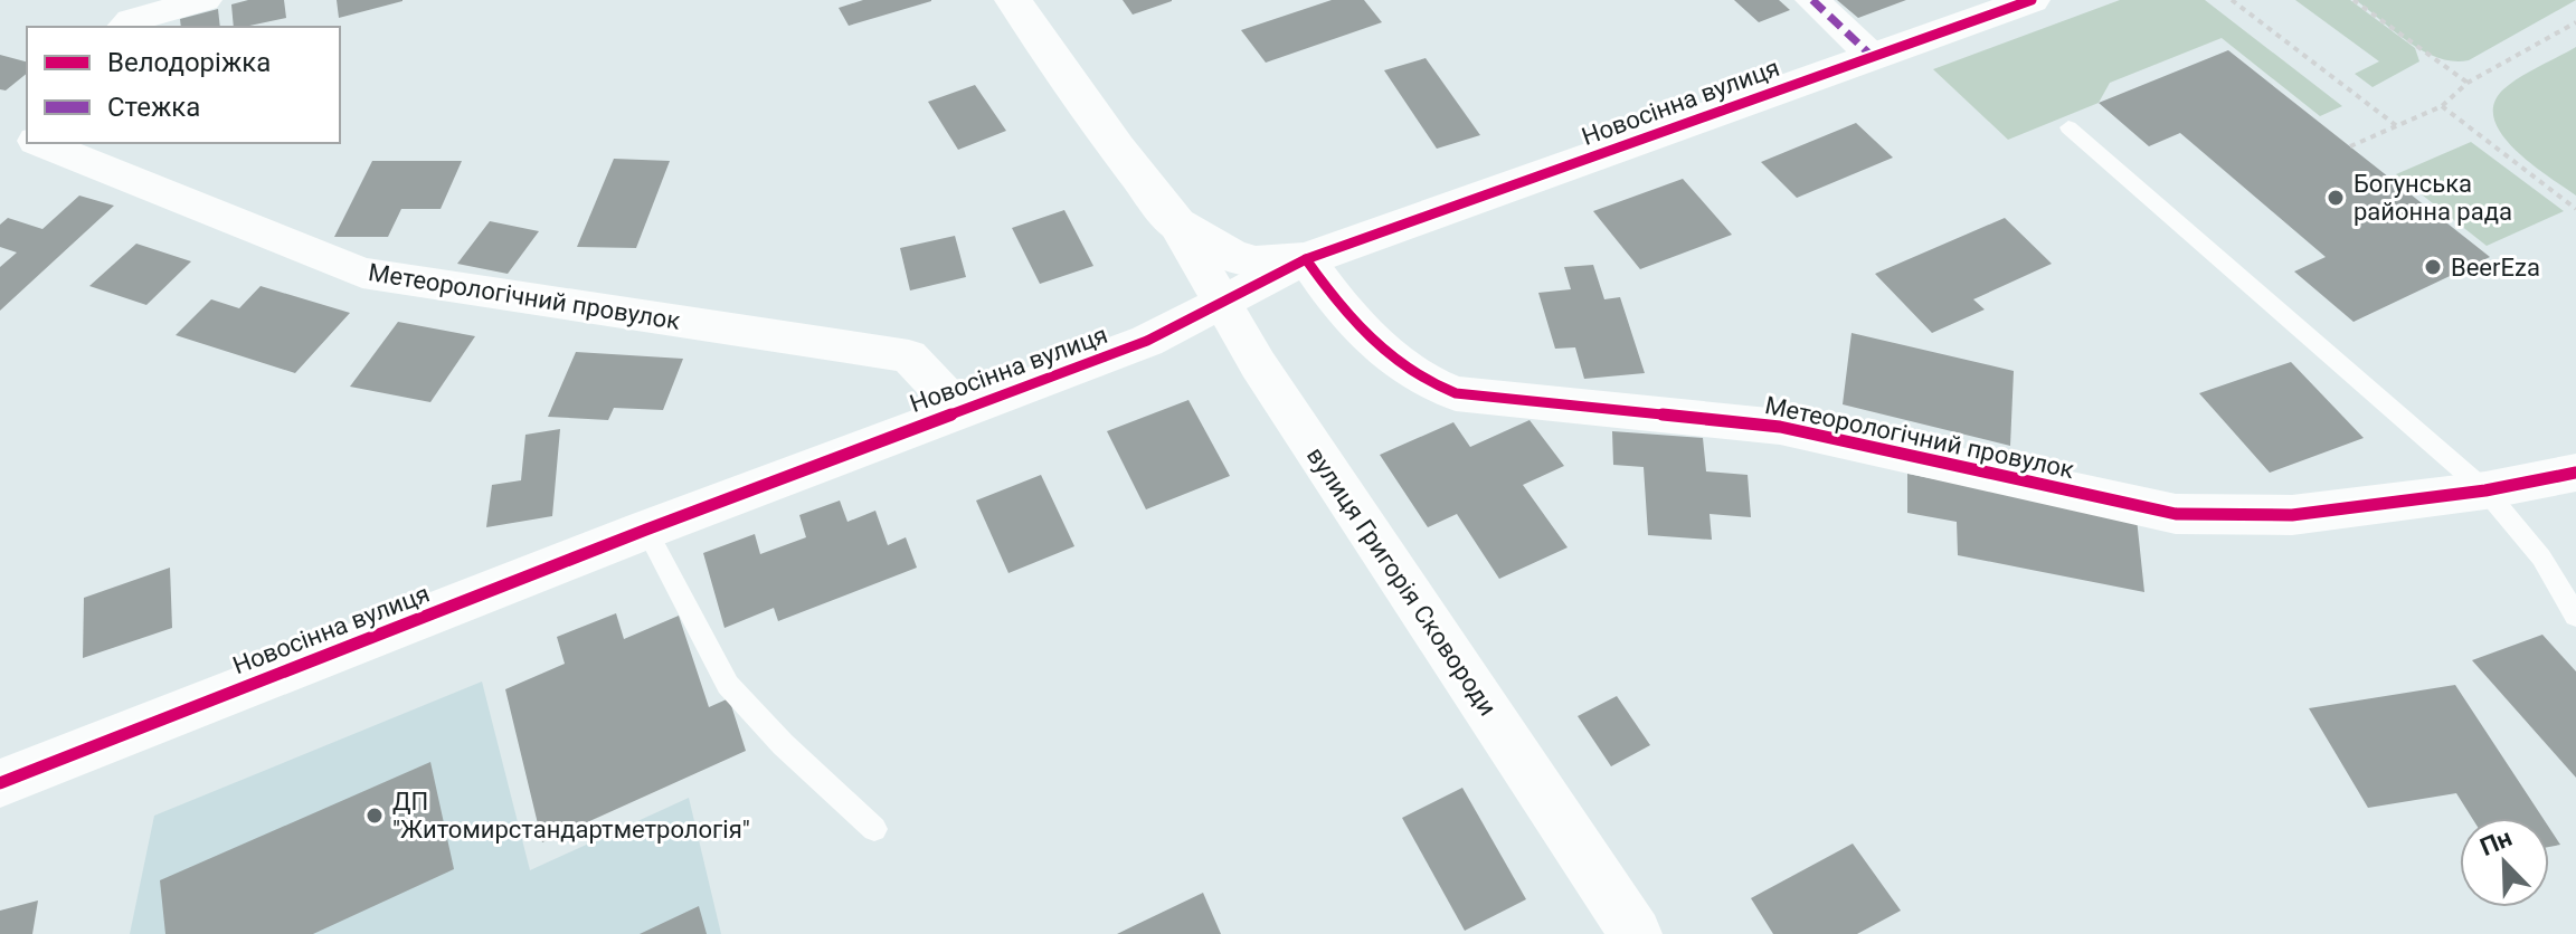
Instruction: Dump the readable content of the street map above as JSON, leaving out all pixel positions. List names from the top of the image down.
{
  "streets": {
    "street": ["Новосінна вулиця", "Метеорологічний провулок", "вулиця Григорія Сковороди"]
  },
  "crossings": [
    ["Новосінна вулиця", "Метеорологічний провулок"],
    ["Новосінна вулиця", "вулиця Григорія Сковороди"]
  ],
  "places": ["Богунська районна рада", "BeerЕza", "ДП \"Житомирстандартметрологія\""],
  "legend": ["Велодоріжка", "Стежка"],
  "north": "top left"
}
